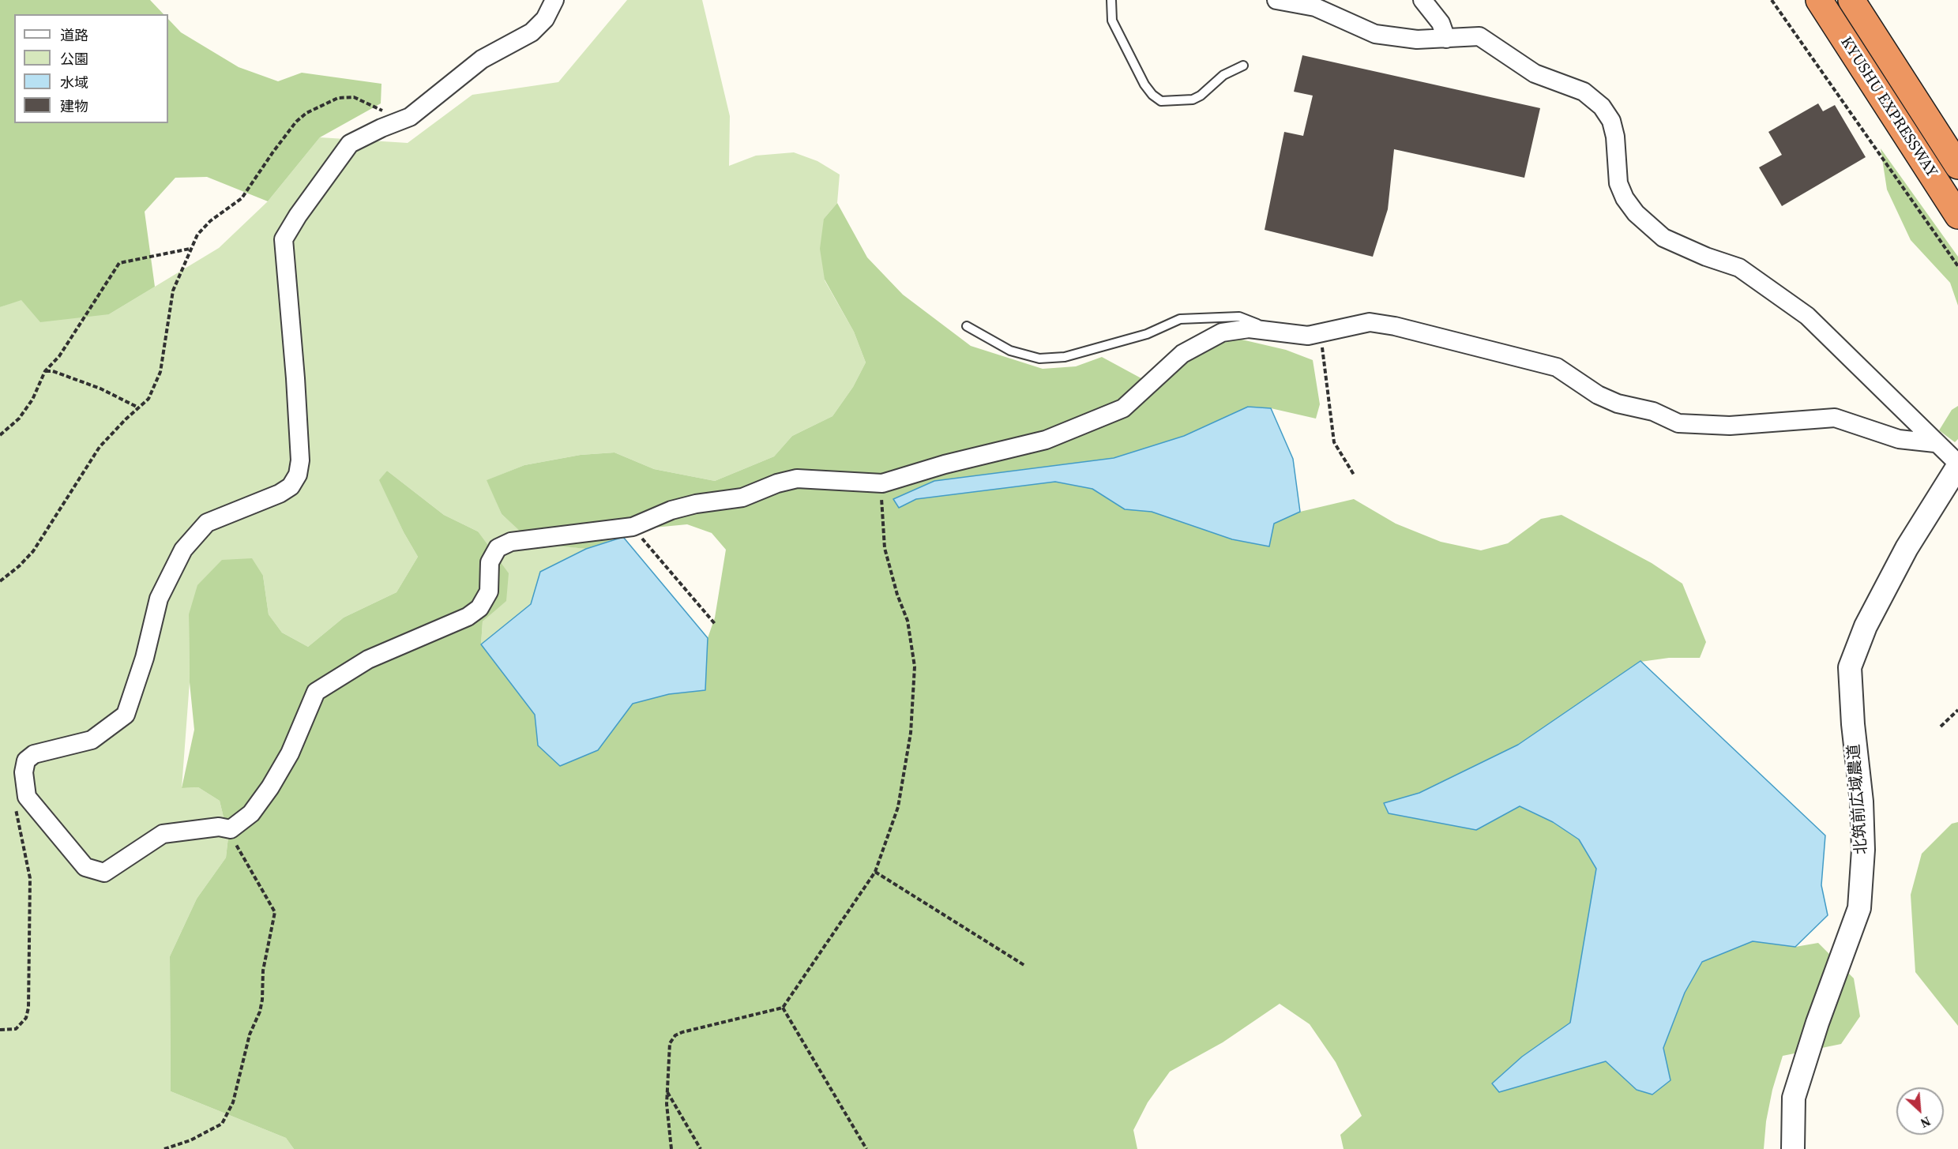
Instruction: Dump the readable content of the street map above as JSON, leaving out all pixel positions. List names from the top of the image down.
{
  "streets": {
    "highway": ["KYUSHU EXPRESSWAY"],
    "street": ["北筑前広域農道"]
  },
  "legend": [
    "道路",
    "公園",
    "水域",
    "建物"
  ],
  "north": "bottom right"
}
